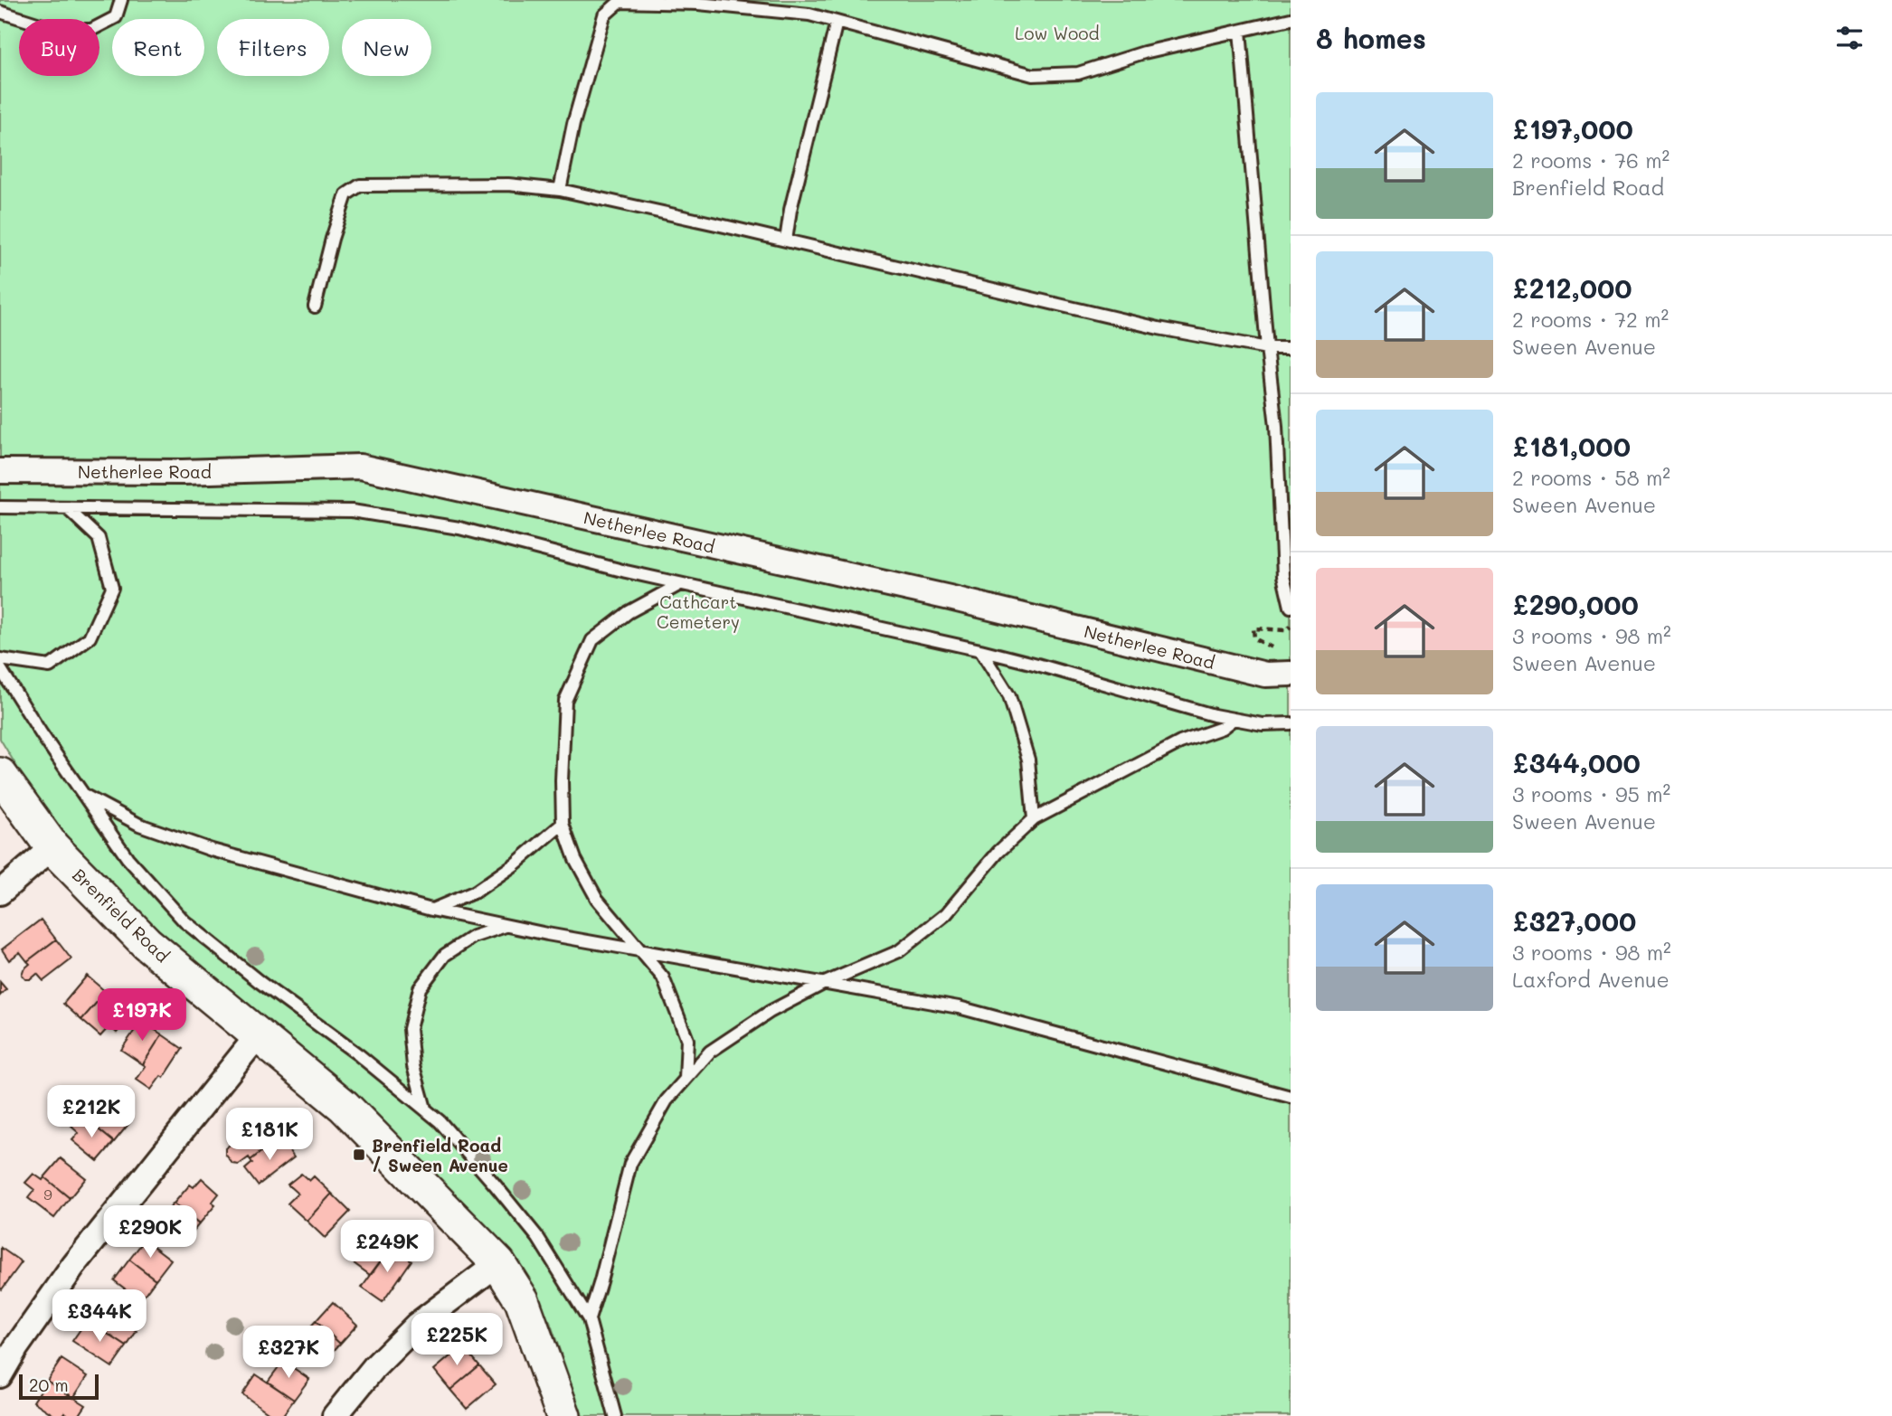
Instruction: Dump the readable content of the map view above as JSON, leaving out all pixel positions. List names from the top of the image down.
{
  "streets": {
    "street": ["Netherlee Road", "Brenfield Road"]
  },
  "parks": ["Low Wood", "Cathcart Cemetery"],
  "places": {
    "transit": ["Brenfield Road / Sween Avenue"]
  },
  "house_numbers": ["9"],
  "scale_bar": "20 m",
  "page": {
    "heading": "8 homes",
    "chip": [
      "Buy",
      "Rent",
      "Filters",
      "New"
    ],
    "list": [
      {
        "name": "£197,000",
        "note": "2 rooms · 76 m² · Brenfield Road"
      },
      {
        "name": "£212,000",
        "note": "2 rooms · 72 m² · Sween Avenue"
      },
      {
        "name": "£181,000",
        "note": "2 rooms · 58 m² · Sween Avenue"
      },
      {
        "name": "£290,000",
        "note": "3 rooms · 98 m² · Sween Avenue"
      },
      {
        "name": "£344,000",
        "note": "3 rooms · 95 m² · Sween Avenue"
      },
      {
        "name": "£327,000",
        "note": "3 rooms · 98 m² · Laxford Avenue"
      }
    ],
    "price": [
      "£197K",
      "£212K",
      "£181K",
      "£290K",
      "£249K",
      "£344K",
      "£225K",
      "£327K"
    ],
    "scale": "20 m"
  }
}
